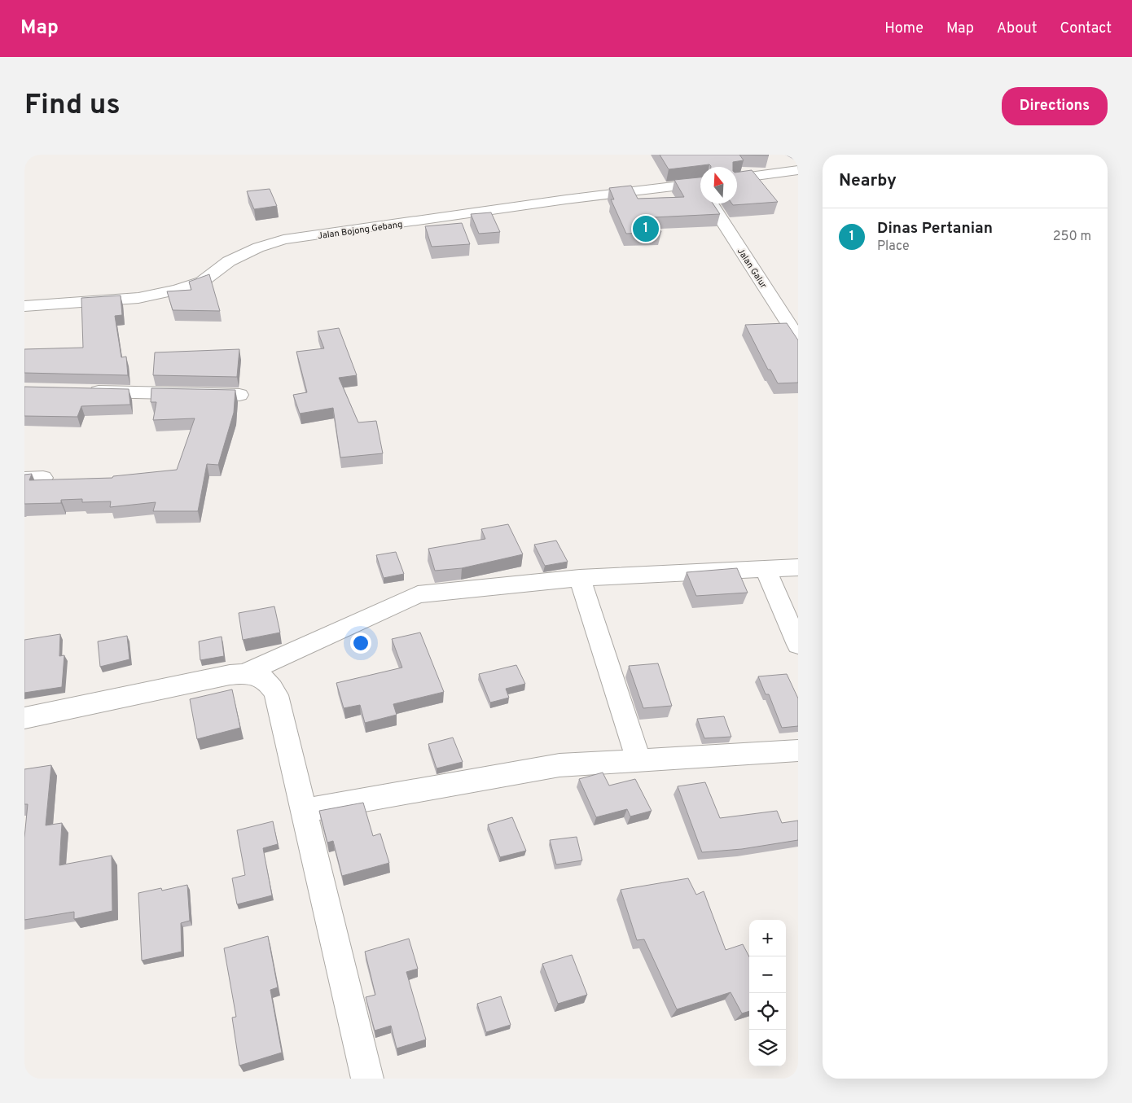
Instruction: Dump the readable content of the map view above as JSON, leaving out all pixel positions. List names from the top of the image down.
{
  "streets": {
    "street": ["Jalan Bojong Gebang", "Jalan Galur"]
  },
  "north": "top",
  "page": {
    "header": "Map",
    "nav": [
      "Home",
      "Map",
      "About",
      "Contact"
    ],
    "buttons": "Directions",
    "title": "Find us",
    "heading": "Nearby",
    "list": [
      {
        "mark": "1",
        "name": "Dinas Pertanian",
        "note": "Place",
        "value": "250 m"
      }
    ],
    "pins": "1",
    "map_buttons": ["+", "−"]
  }
}
